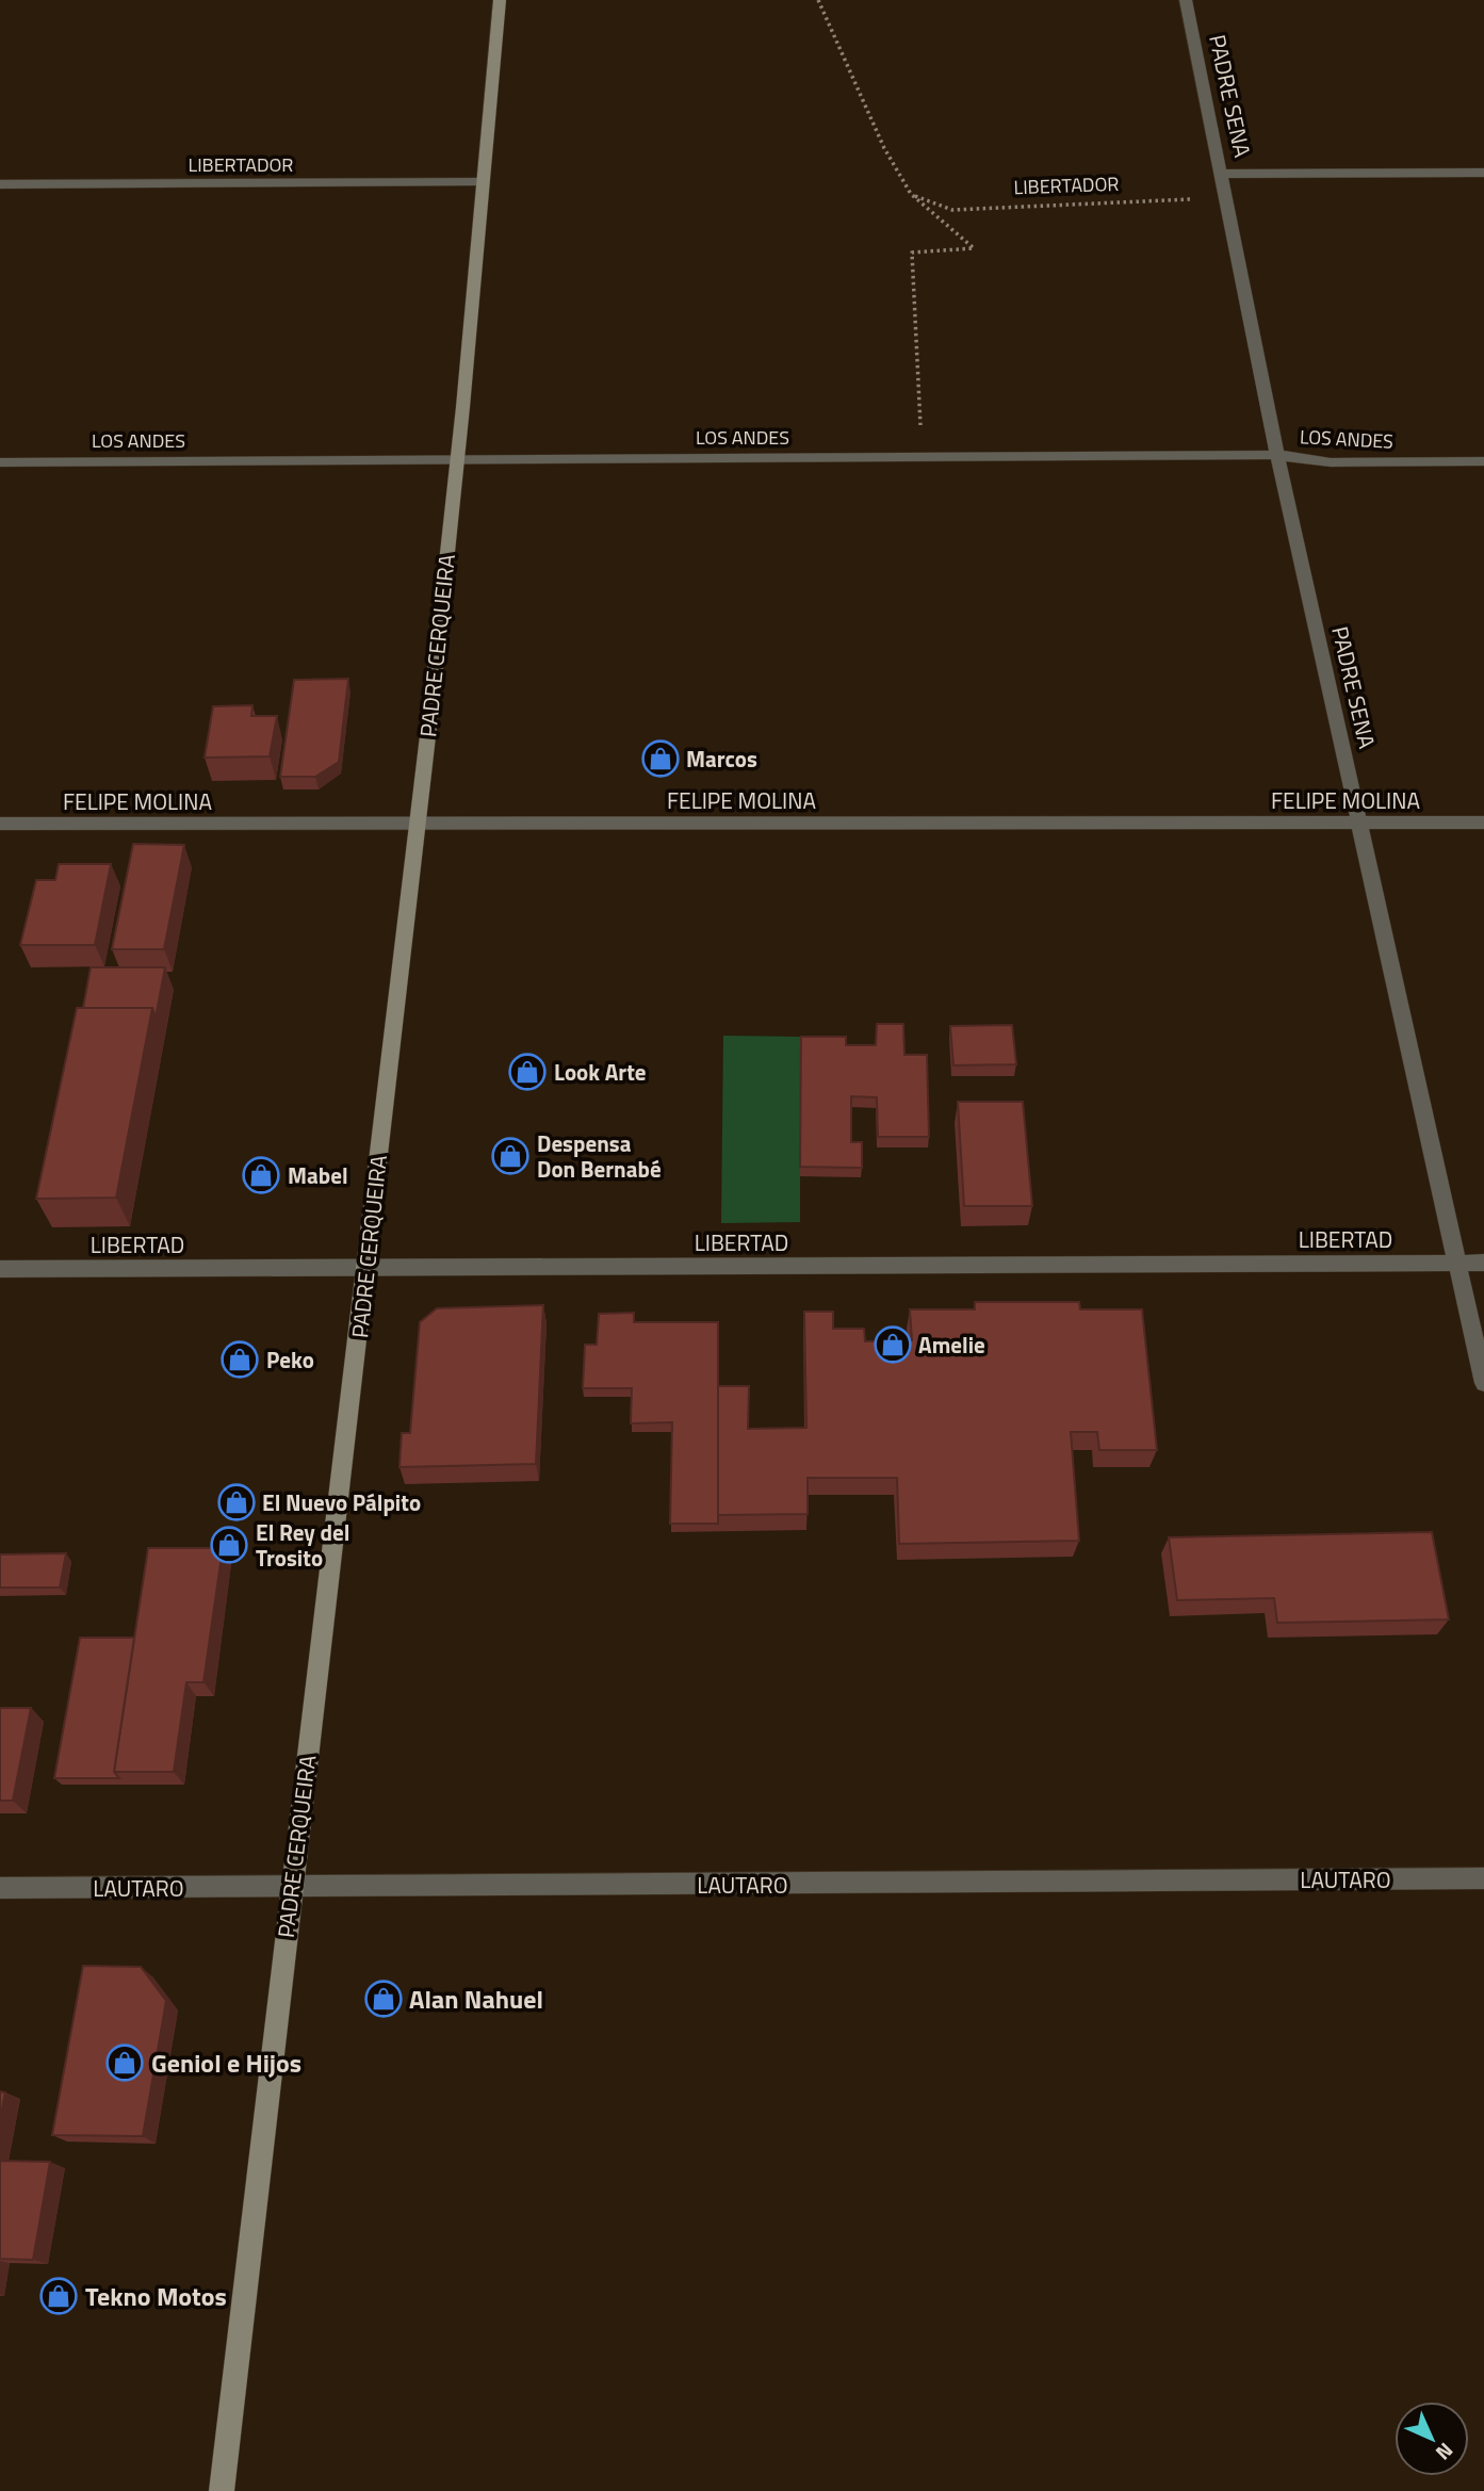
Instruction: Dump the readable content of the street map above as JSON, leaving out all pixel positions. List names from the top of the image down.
{
  "streets": {
    "street": [
      "PADRE SENA",
      "LIBERTADOR",
      "LOS ANDES",
      "PADRE CERQUEIRA",
      "FELIPE MOLINA",
      "LIBERTAD",
      "LAUTARO"
    ]
  },
  "crossings": [
    ["PADRE SENA", "LIBERTADOR"],
    ["PADRE SENA", "LOS ANDES"],
    ["PADRE SENA", "FELIPE MOLINA"],
    ["PADRE SENA", "LIBERTAD"],
    ["LIBERTADOR", "PADRE CERQUEIRA"],
    ["LOS ANDES", "PADRE CERQUEIRA"],
    ["PADRE CERQUEIRA", "FELIPE MOLINA"],
    ["PADRE CERQUEIRA", "LIBERTAD"],
    ["PADRE CERQUEIRA", "LAUTARO"]
  ],
  "places": {
    "shop": [
      "Marcos",
      "Look Arte",
      "Despensa Don Bernabé",
      "Mabel",
      "Amelie",
      "Peko",
      "El Nuevo Pálpito",
      "El Rey del Trosito",
      "Alan Nahuel",
      "Geniol e Hijos",
      "Tekno Motos"
    ]
  },
  "north": "bottom right"
}
